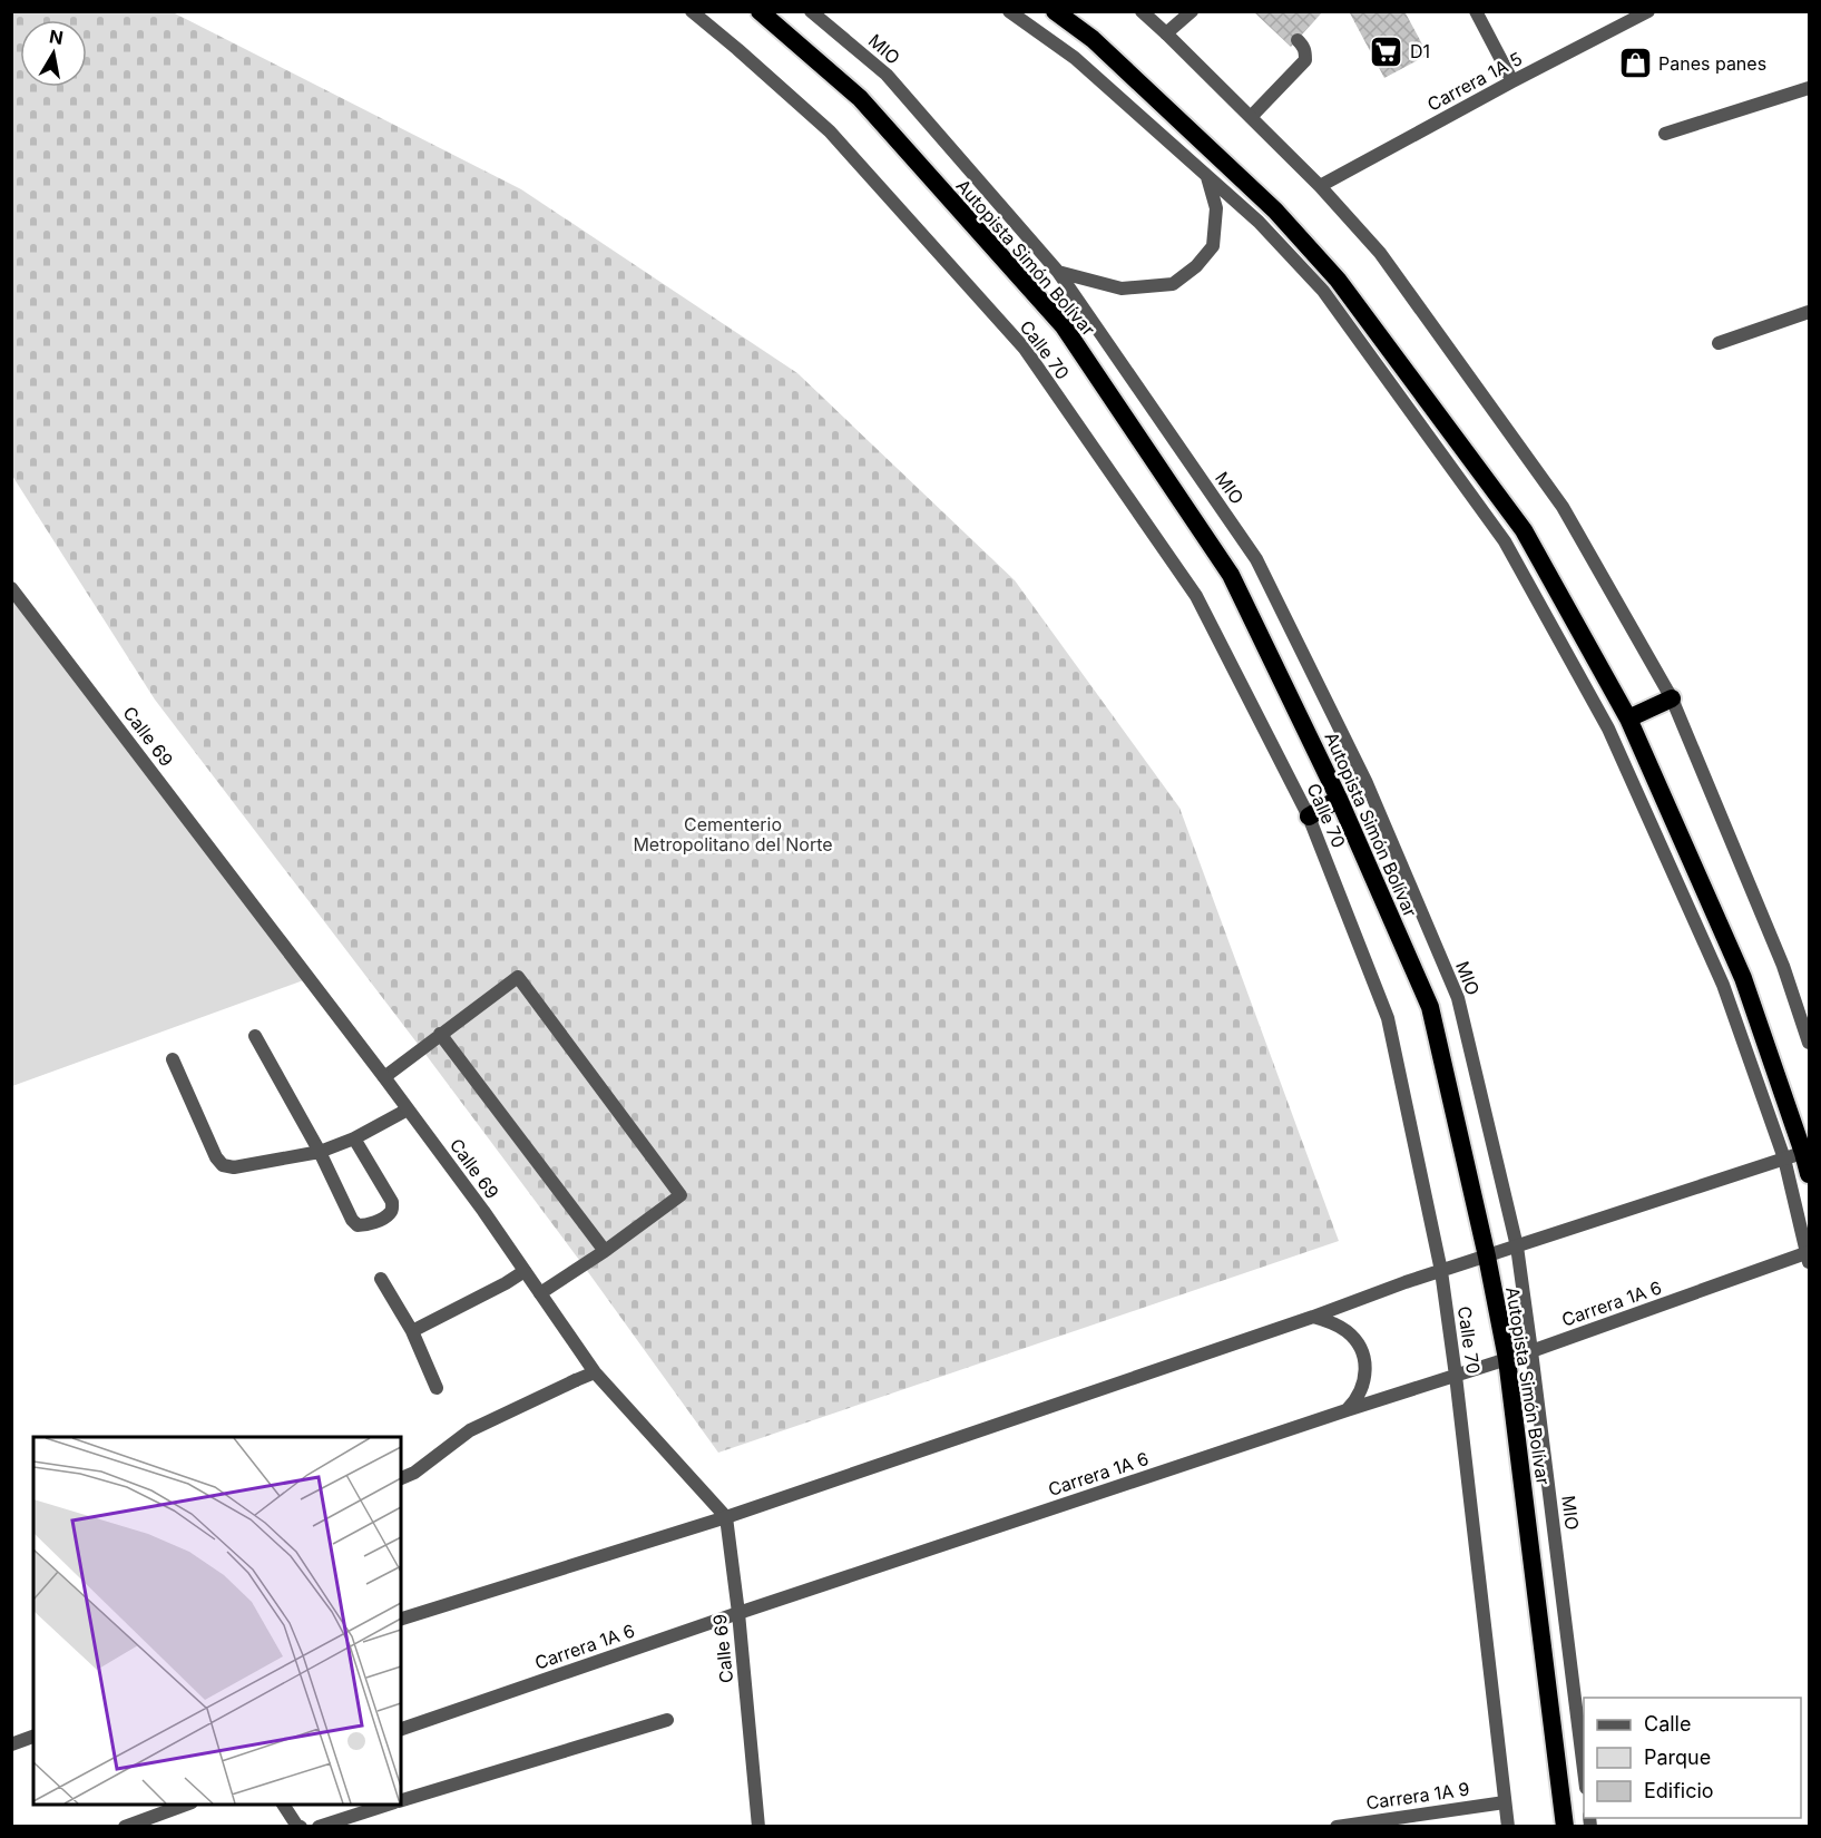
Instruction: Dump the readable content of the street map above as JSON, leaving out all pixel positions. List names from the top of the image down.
{
  "streets": {
    "highway": ["Autopista Simón Bolívar"],
    "street": [
      "MIO",
      "Carrera 1A 5",
      "Calle 70",
      "Calle 69",
      "Carrera 1A 6",
      "Carrera 1A 9"
    ]
  },
  "crossings": [
    ["MIO", "Carrera 1A 6"],
    ["Autopista Simón Bolívar", "Carrera 1A 6"],
    ["Calle 70", "Carrera 1A 6"],
    ["Calle 70", "Carrera 1A 9"],
    ["Calle 69", "Carrera 1A 6"]
  ],
  "parks": ["Cementerio Metropolitano del Norte"],
  "places": {
    "supermarket": ["D1"],
    "shop": ["Panes panes"]
  },
  "legend": ["Calle", "Parque", "Edificio"],
  "north": "top"
}
